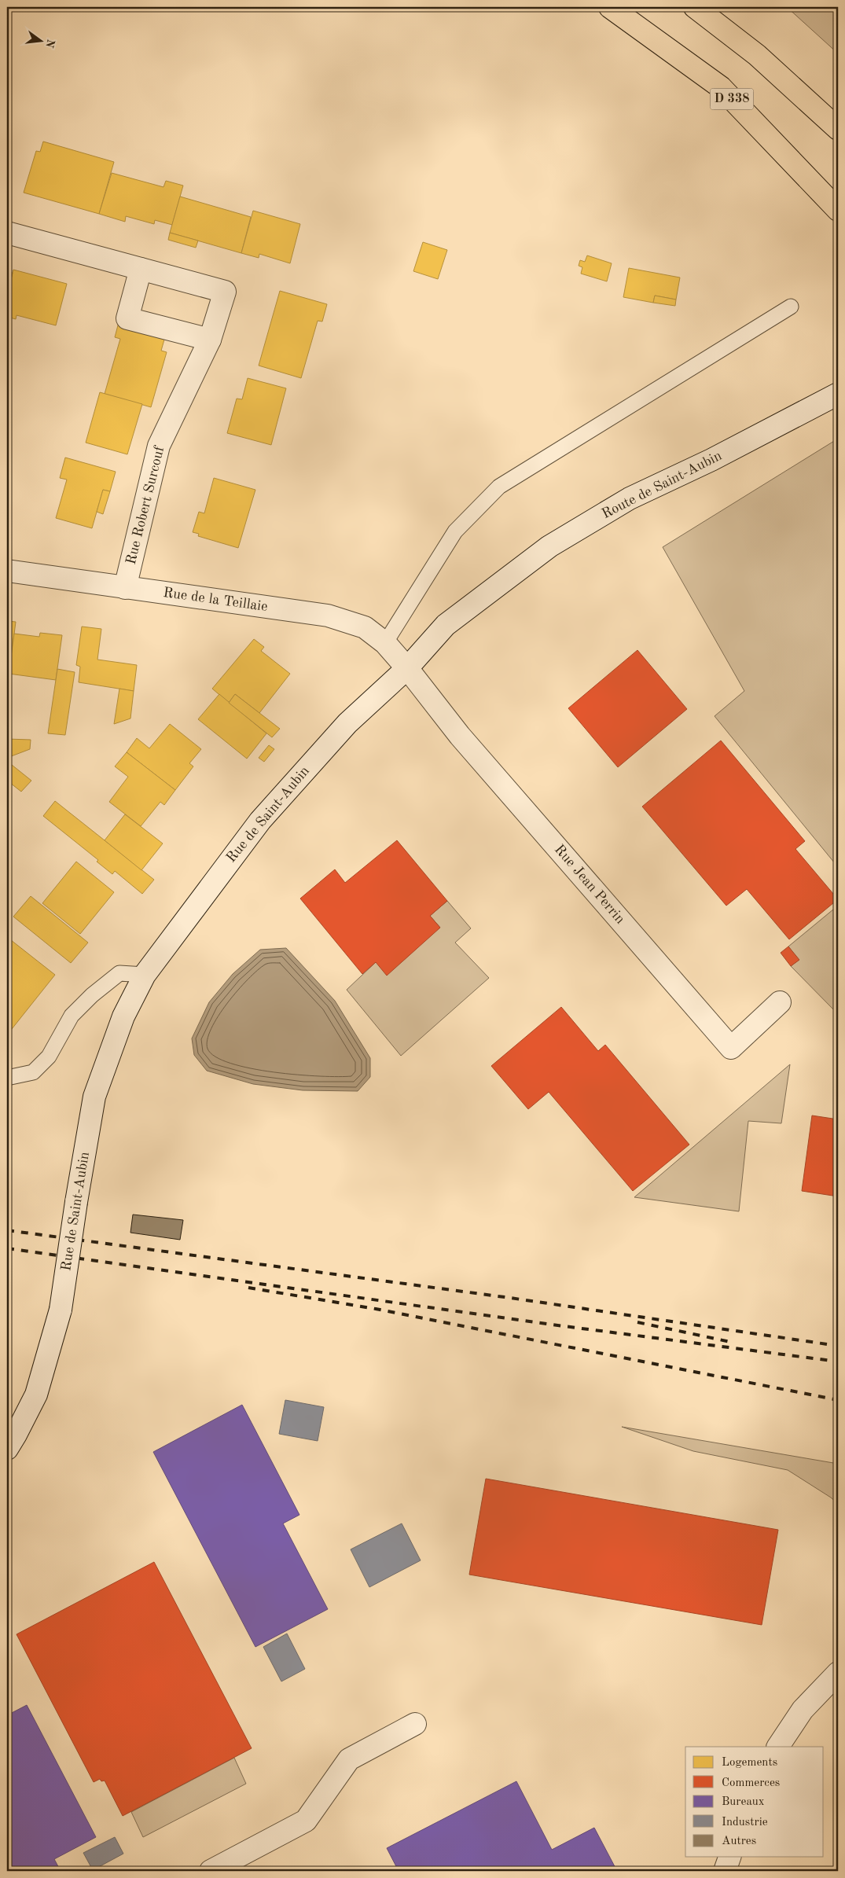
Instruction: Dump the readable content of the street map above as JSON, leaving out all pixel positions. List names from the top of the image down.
{
  "streets": {
    "highway": ["D 338"],
    "street": [
      "Route de Saint-Aubin",
      "Rue Robert Surcouf",
      "Rue de la Teillaie",
      "Rue de Saint-Aubin",
      "Rue Jean Perrin"
    ]
  },
  "crossings": [
    ["Route de Saint-Aubin", "Rue de la Teillaie"],
    ["Route de Saint-Aubin", "Rue de Saint-Aubin"],
    ["Route de Saint-Aubin", "Rue Jean Perrin"],
    ["Rue Robert Surcouf", "Rue de la Teillaie"],
    ["Rue de la Teillaie", "Rue de Saint-Aubin"],
    ["Rue de la Teillaie", "Rue Jean Perrin"],
    ["Rue de Saint-Aubin", "Rue Jean Perrin"]
  ],
  "legend": [
    "Logements",
    "Commerces",
    "Bureaux",
    "Industrie",
    "Autres"
  ],
  "north": "right"
}
